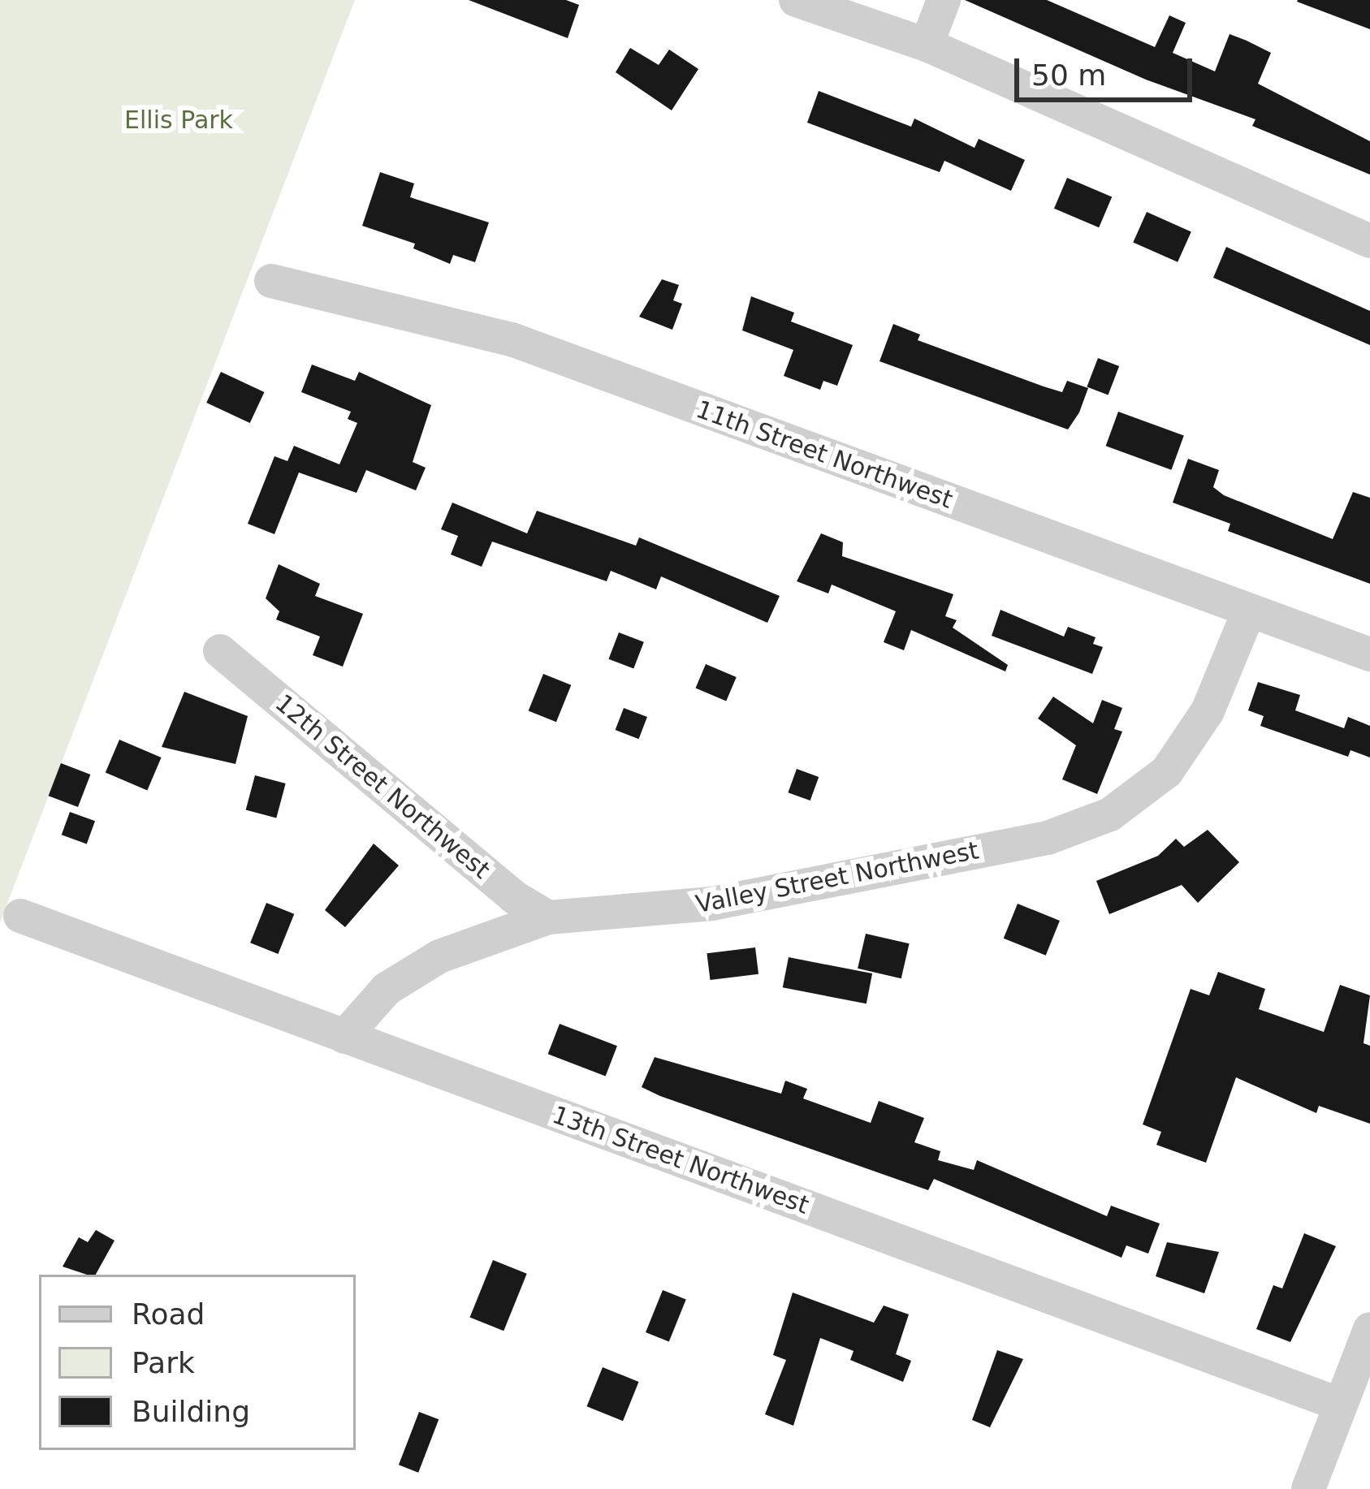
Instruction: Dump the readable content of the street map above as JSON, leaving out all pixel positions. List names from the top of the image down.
{
  "streets": {
    "street": [
      "11th Street Northwest",
      "12th Street Northwest",
      "Valley Street Northwest",
      "13th Street Northwest"
    ]
  },
  "crossings": [
    ["11th Street Northwest", "Valley Street Northwest"],
    ["12th Street Northwest", "Valley Street Northwest"],
    ["Valley Street Northwest", "13th Street Northwest"]
  ],
  "parks": ["Ellis Park"],
  "legend": ["Road", "Park", "Building"],
  "scale_bar": "50 m"
}
